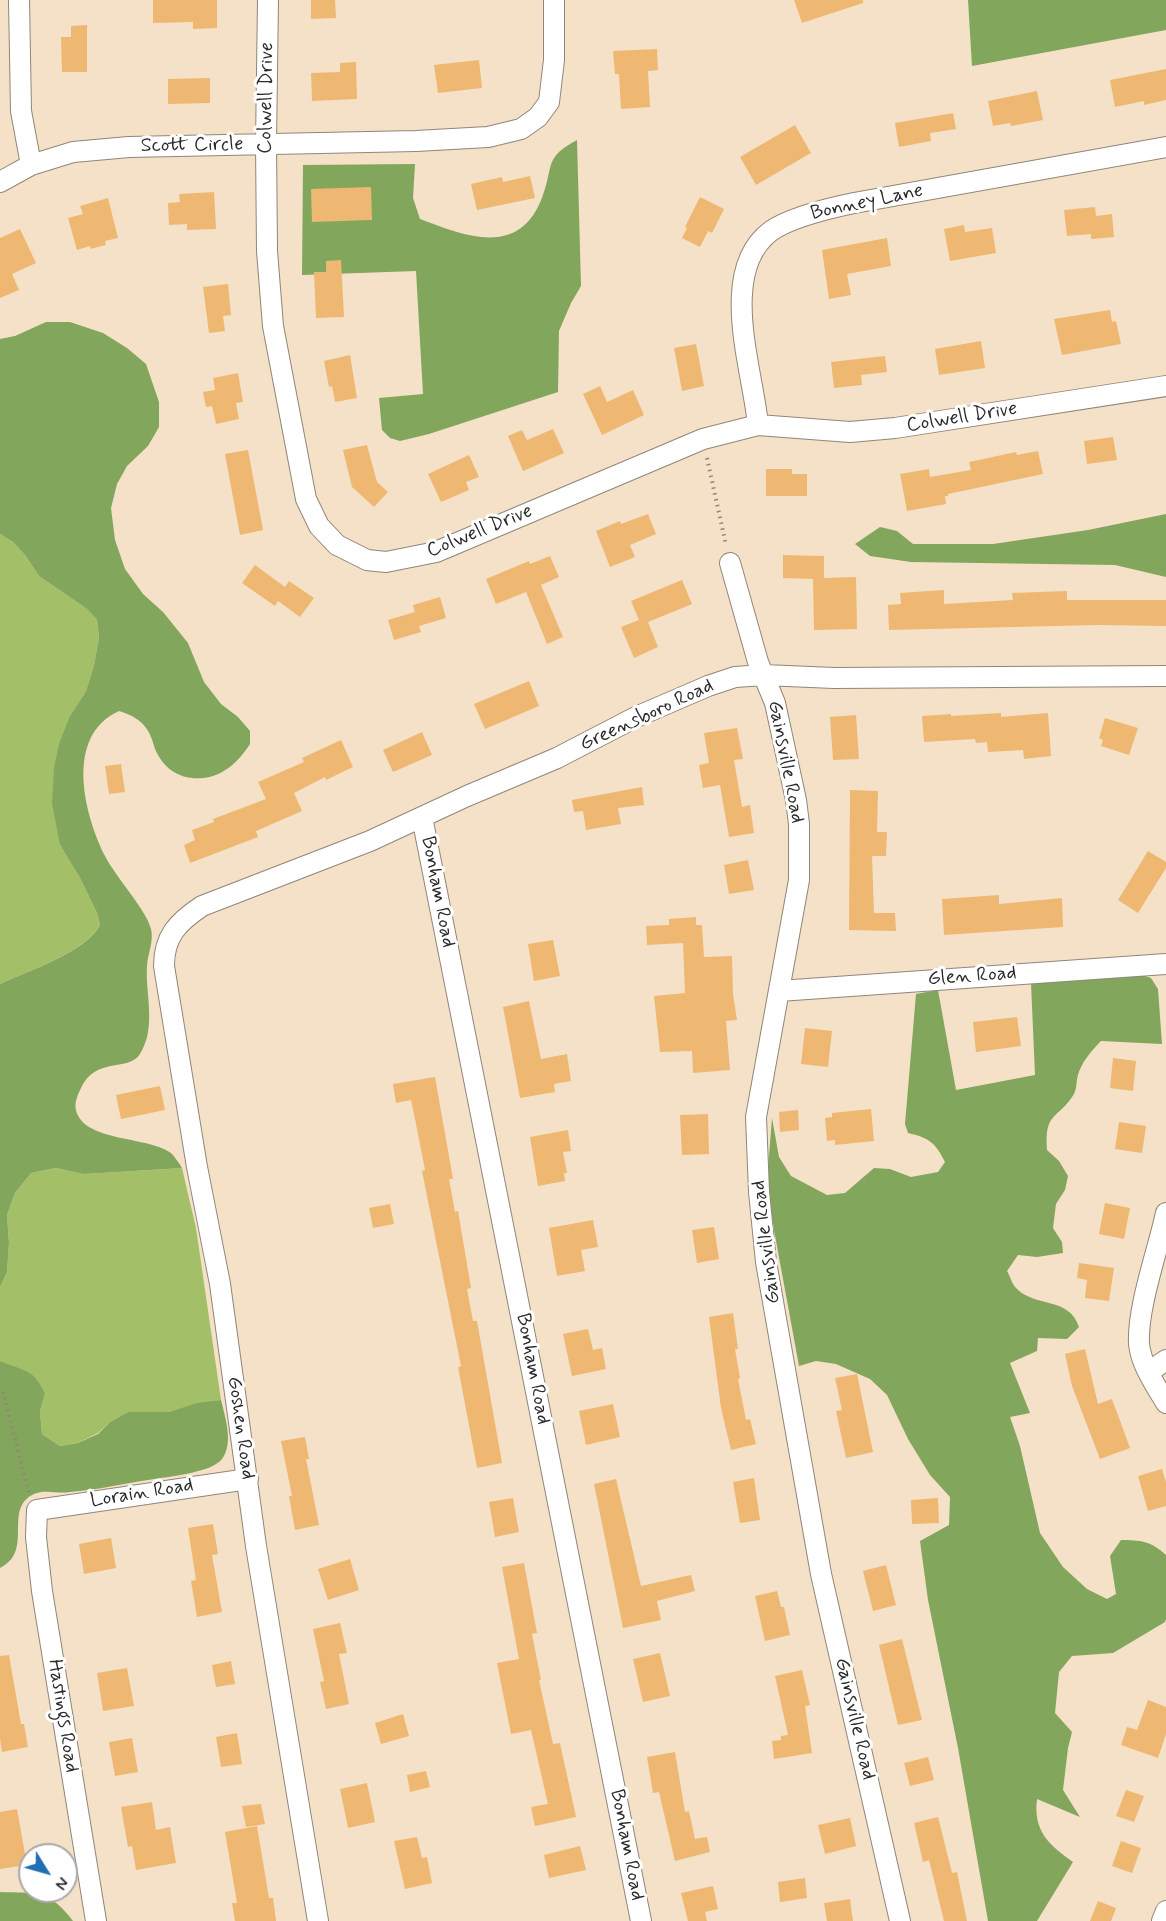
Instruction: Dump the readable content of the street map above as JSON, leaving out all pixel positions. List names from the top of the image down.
{
  "streets": {
    "street": [
      "Colwell Drive",
      "Scott Circle",
      "Bonney Lane",
      "Greensboro Road",
      "Gainsville Road",
      "Bonham Road",
      "Glen Road",
      "Goshen Road",
      "Lorain Road",
      "Hastings Road"
    ]
  },
  "crossings": [
    ["Colwell Drive", "Scott Circle"],
    ["Colwell Drive", "Bonney Lane"],
    ["Greensboro Road", "Gainsville Road"],
    ["Greensboro Road", "Bonham Road"],
    ["Greensboro Road", "Goshen Road"],
    ["Gainsville Road", "Glen Road"],
    ["Goshen Road", "Lorain Road"],
    ["Lorain Road", "Hastings Road"]
  ],
  "north": "bottom right"
}
